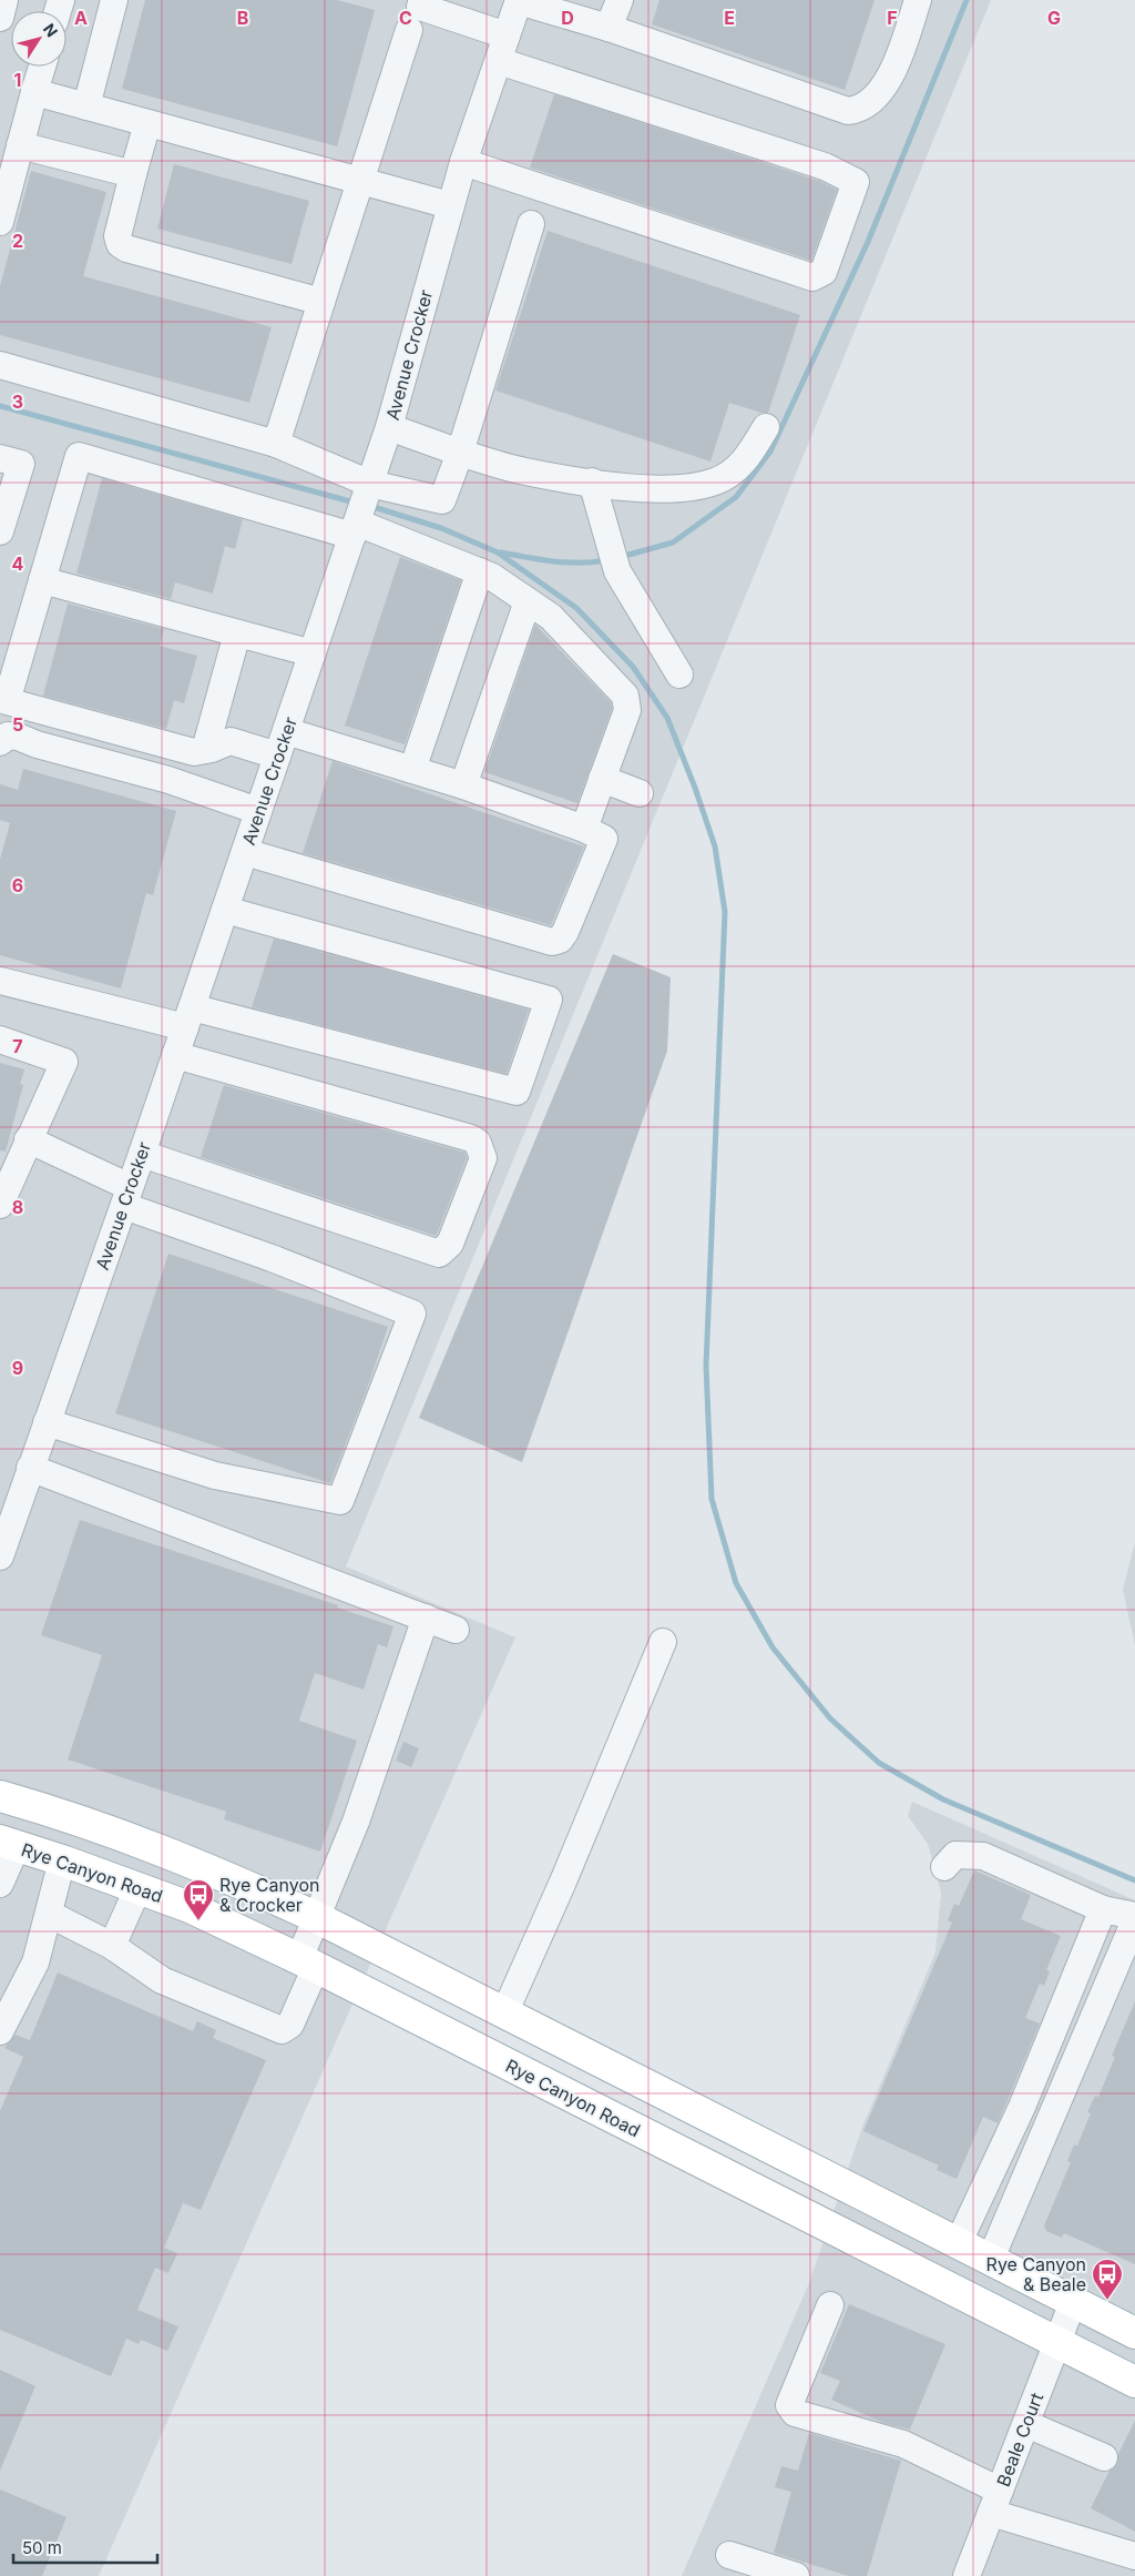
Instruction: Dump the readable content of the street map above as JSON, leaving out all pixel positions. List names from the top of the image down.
{
  "streets": {
    "main road": ["Rye Canyon Road"],
    "street": ["Avenue Crocker", "Beale Court"]
  },
  "crossings": [
    ["Rye Canyon Road", "Beale Court"]
  ],
  "places": {
    "bus stop": ["Rye Canyon & Crocker", "Rye Canyon & Beale"]
  },
  "scale_bar": "50 m",
  "north": "top right",
  "grid": {
    "columns": [
      "A",
      "B",
      "C",
      "D",
      "E",
      "F",
      "G"
    ],
    "rows": [
      "1",
      "2",
      "3",
      "4",
      "5",
      "6",
      "7",
      "8",
      "9"
    ]
  }
}
